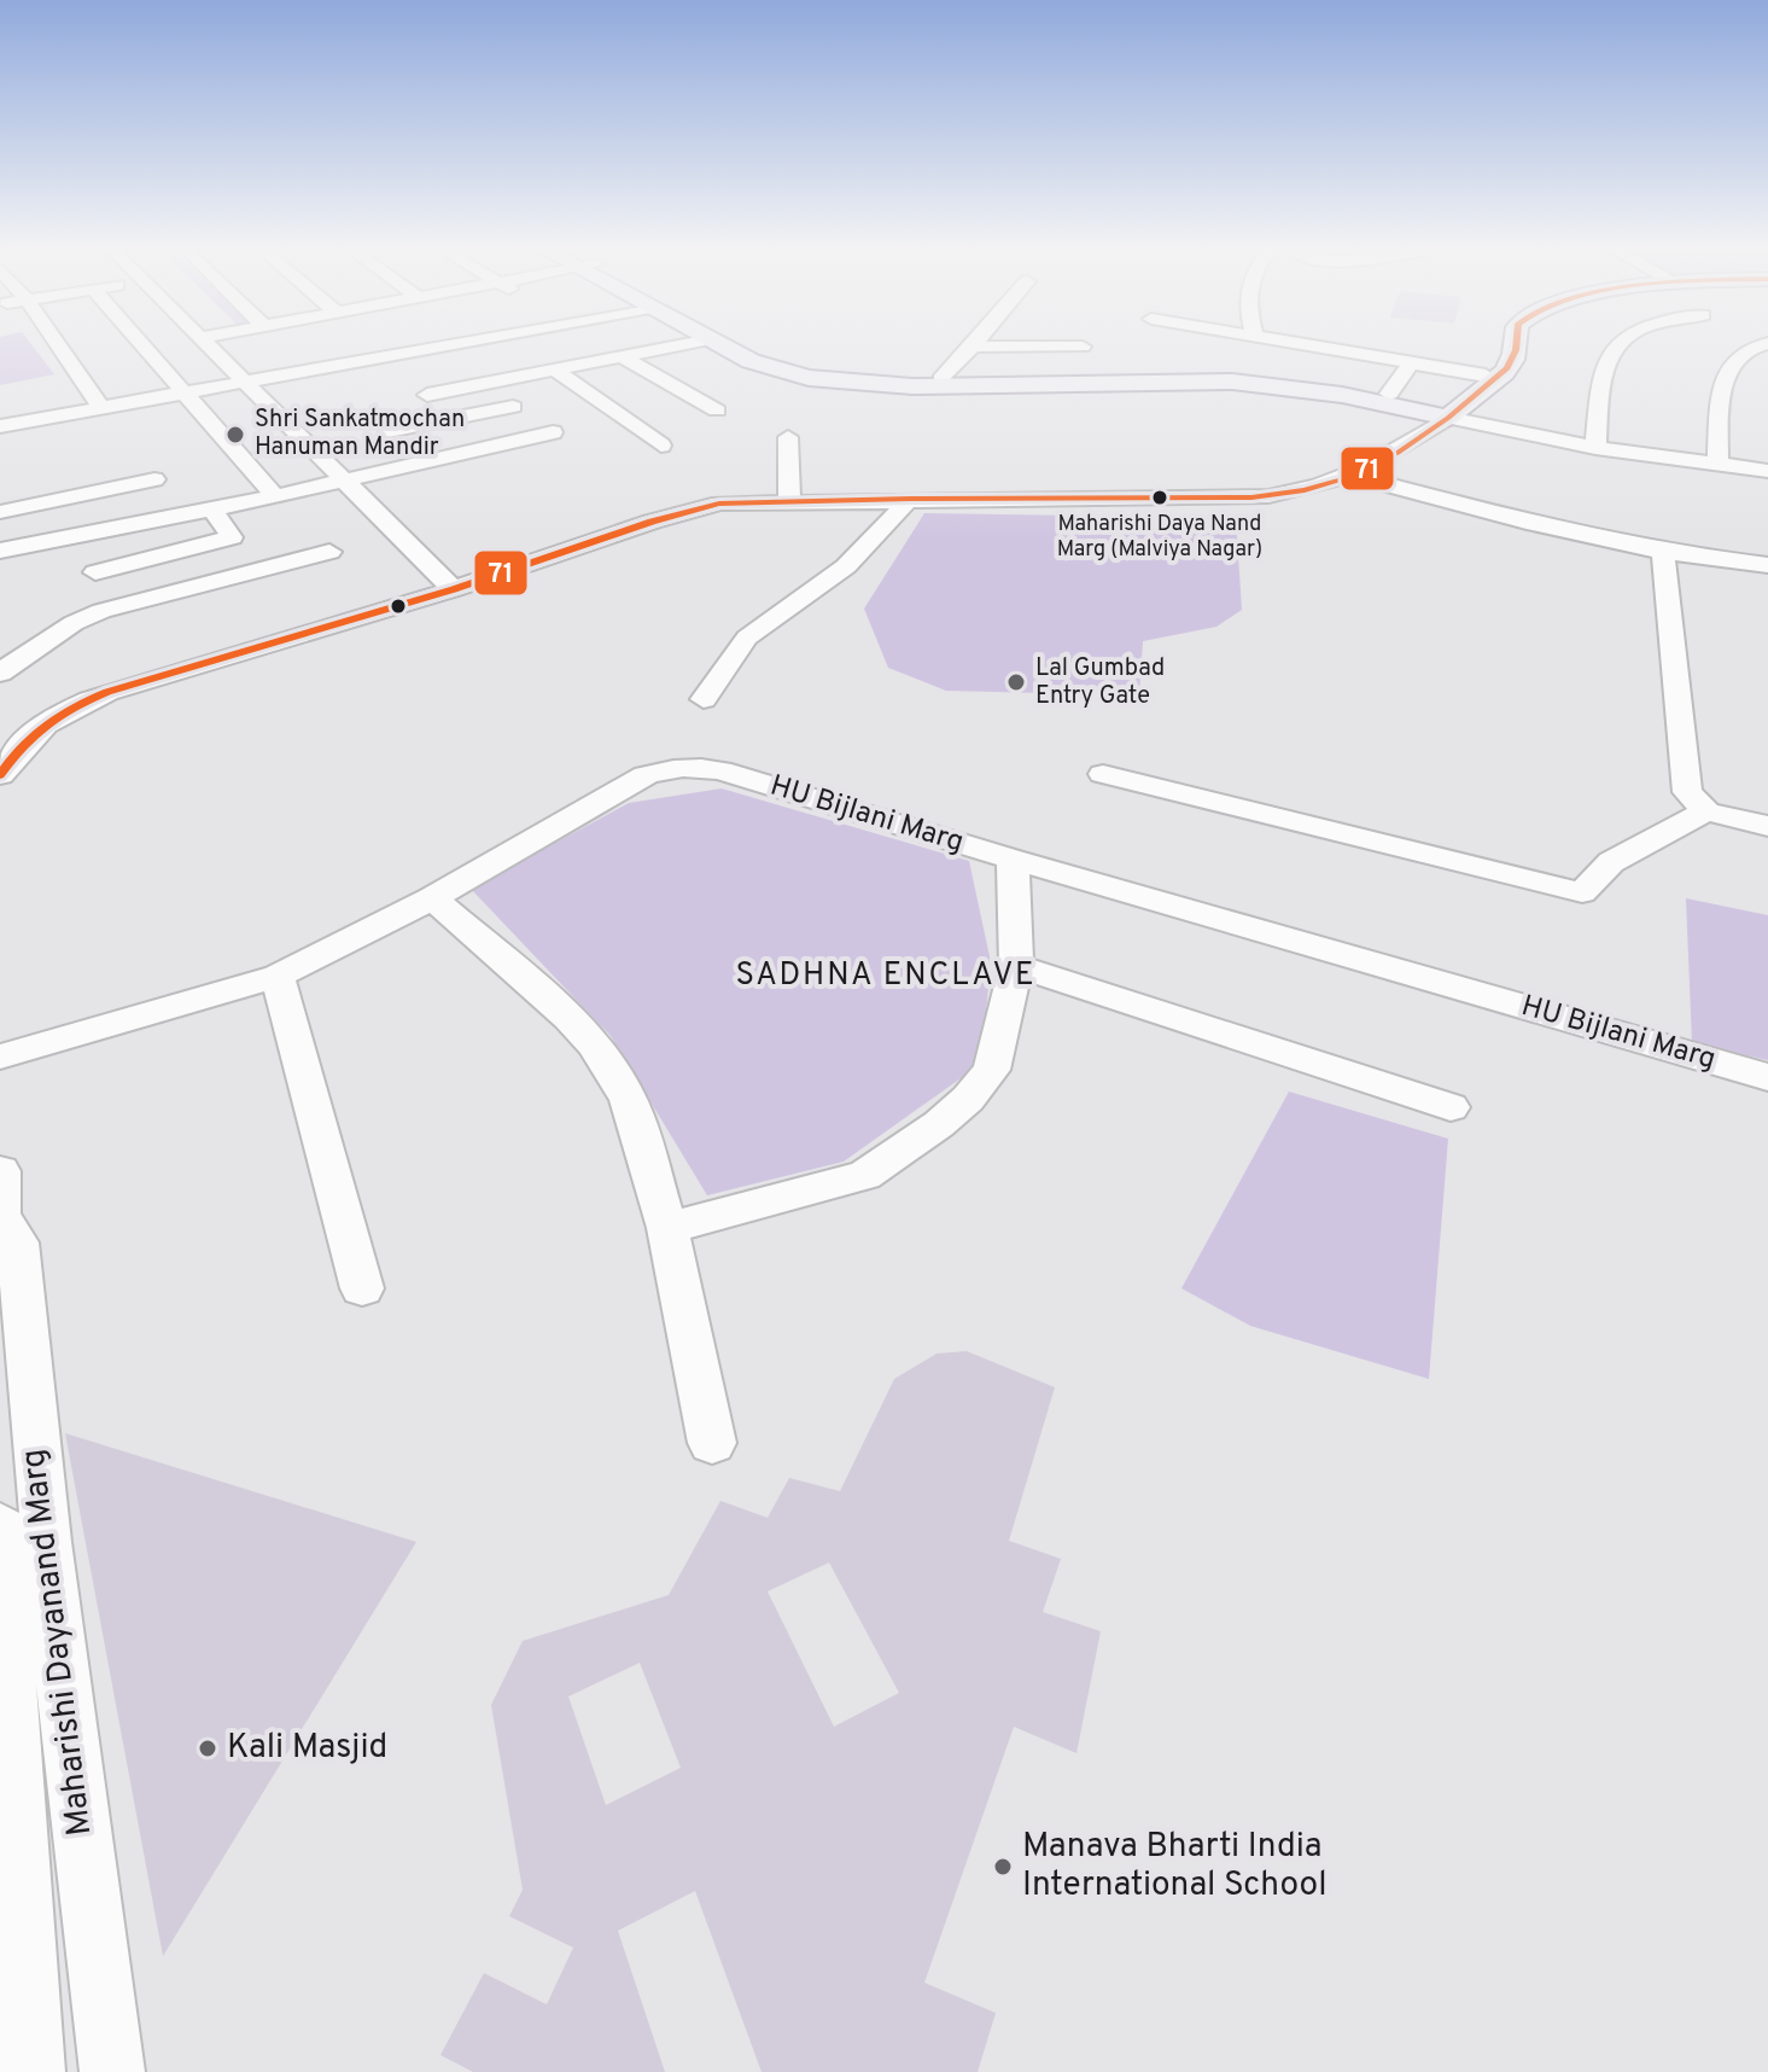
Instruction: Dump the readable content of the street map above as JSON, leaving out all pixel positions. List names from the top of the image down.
{
  "streets": {
    "street": ["HU Bijlani Marg", "Maharishi Dayanand Marg"]
  },
  "districts": ["SADHNA ENCLAVE"],
  "places": [
    "Shri Sankatmochan Hanuman Mandir",
    "Maharishi Daya Nand Marg (Malviya Nagar)",
    "Lal Gumbad Entry Gate",
    "Kali Masjid",
    "Manava Bharti India International School"
  ],
  "lines": ["transit line 71"]
}
